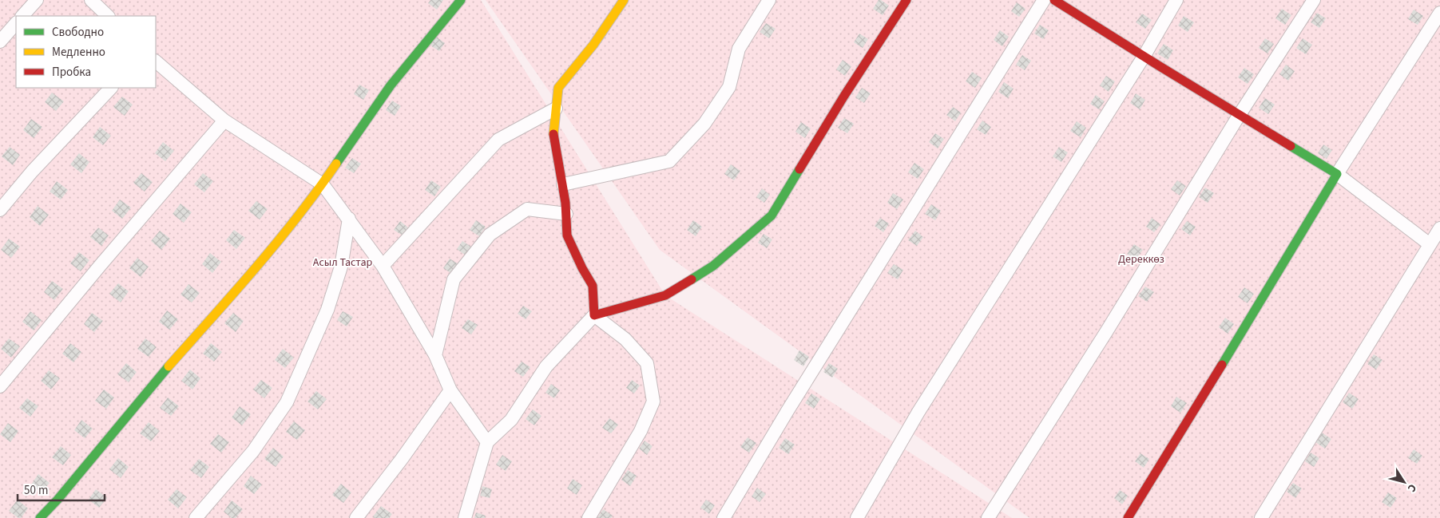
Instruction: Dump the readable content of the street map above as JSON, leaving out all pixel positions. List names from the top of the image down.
{
  "parks": ["Дереккөз", "Асыл Тастар"],
  "legend": ["Свободно", "Медленно", "Пробка"],
  "scale_bar": "50 m",
  "north": "bottom right"
}
